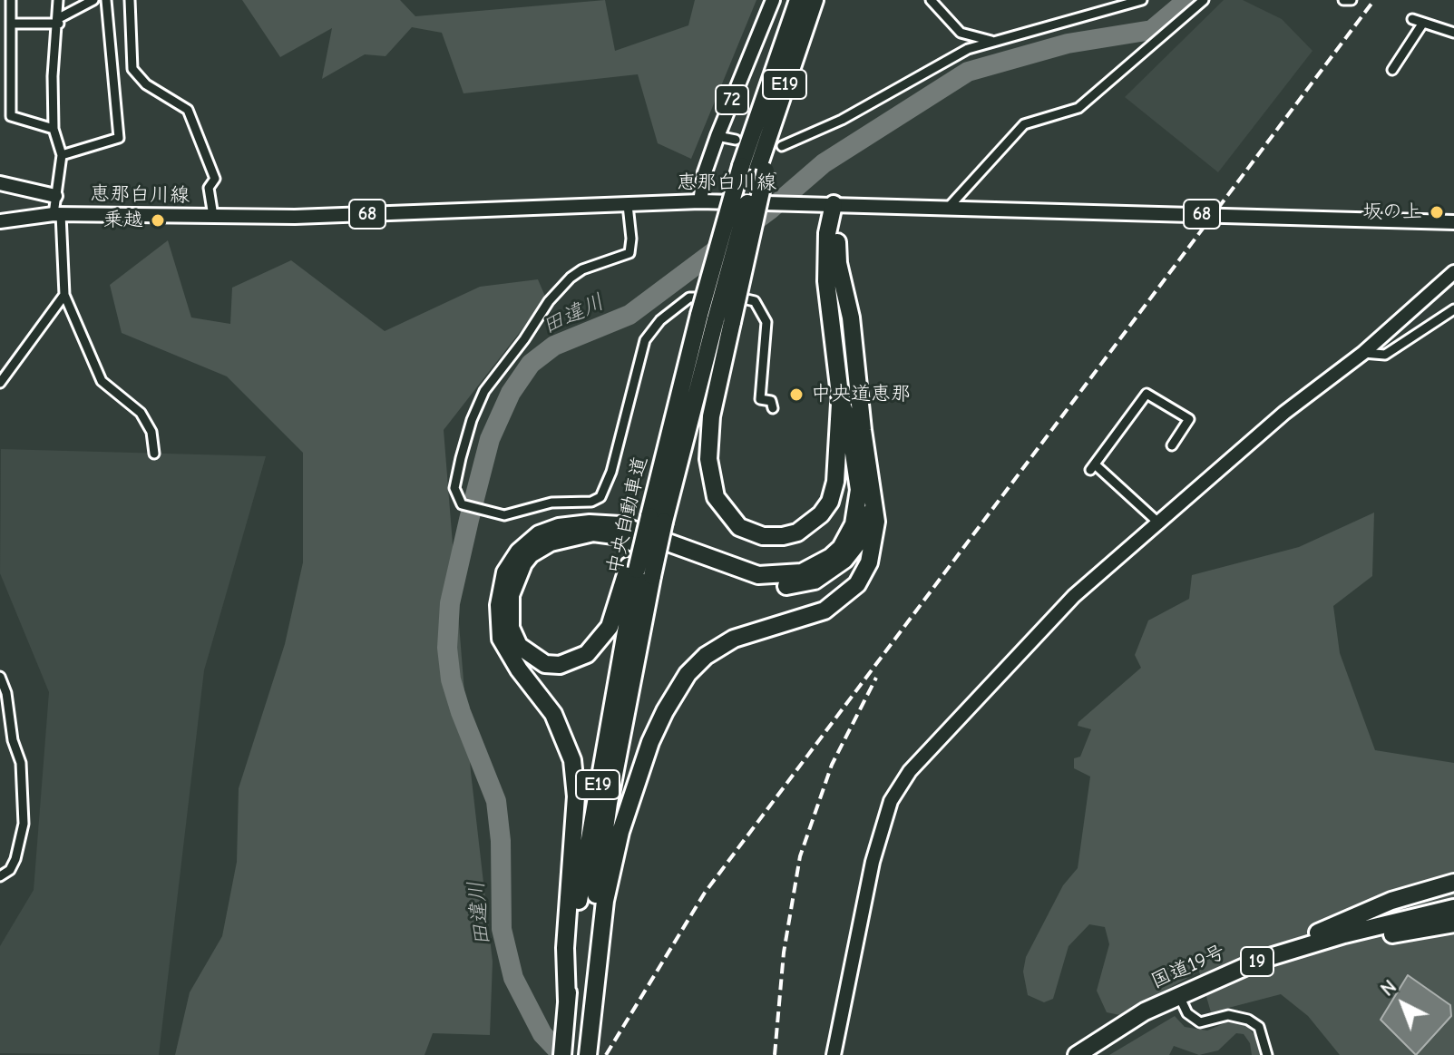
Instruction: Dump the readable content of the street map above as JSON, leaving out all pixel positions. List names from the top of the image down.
{
  "streets": {
    "highway": [
      "E19",
      "中央自動車道",
      "19",
      "国道19号"
    ],
    "main road": ["72", "恵那白川線", "68"]
  },
  "crossings": [
    ["E19", "中央自動車道"],
    ["72", "恵那白川線"]
  ],
  "water": ["田違川"],
  "places": ["坂の上", "乗越", "中央道恵那"],
  "north": "top left"
}
